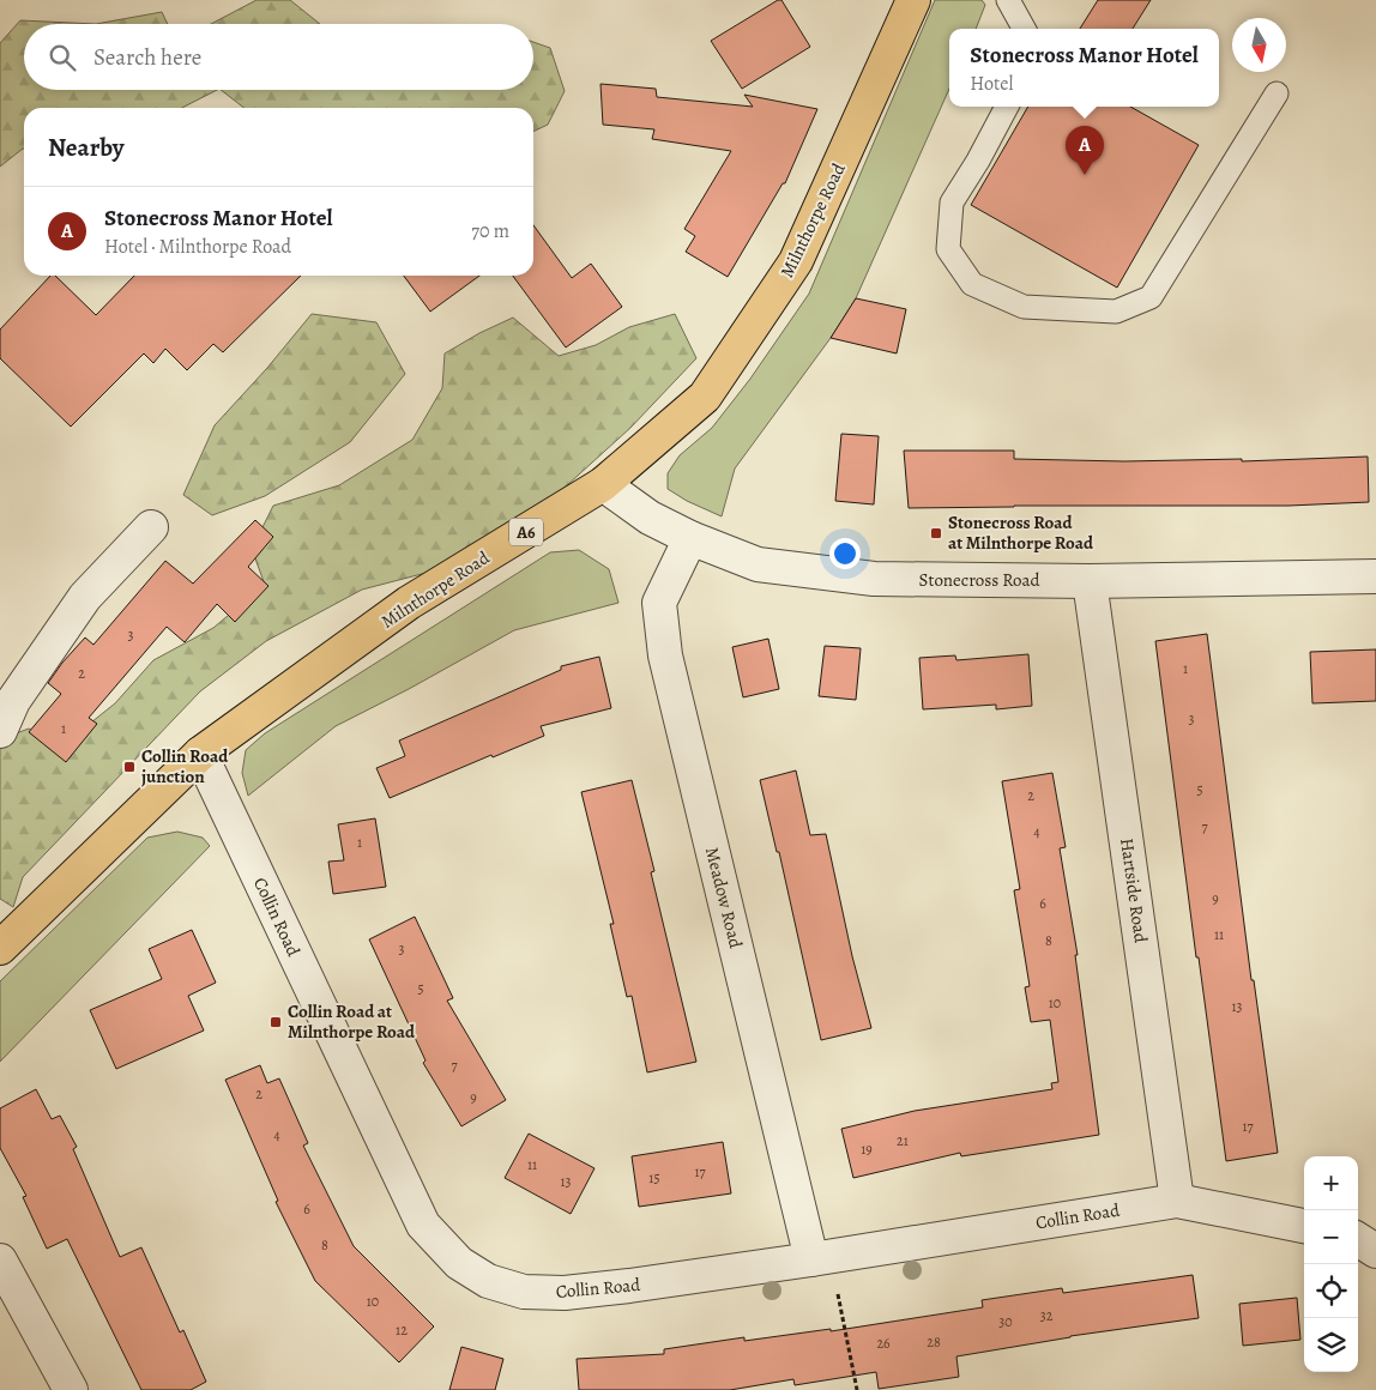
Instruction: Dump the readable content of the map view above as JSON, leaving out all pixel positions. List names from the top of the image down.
{
  "streets": {
    "highway": ["Milnthorpe Road", "A6"],
    "street": [
      "Stonecross Road",
      "Hartside Road",
      "Meadow Road",
      "Collin Road"
    ]
  },
  "crossings": [
    ["Milnthorpe Road", "Stonecross Road"],
    ["Milnthorpe Road", "Collin Road"],
    ["Stonecross Road", "Hartside Road"],
    ["Stonecross Road", "Meadow Road"],
    ["Hartside Road", "Collin Road"],
    ["Meadow Road", "Collin Road"]
  ],
  "places": {
    "transit": ["Stonecross Road at Milnthorpe Road", "Collin Road junction", "Collin Road at Milnthorpe Road"]
  },
  "house_numbers": [
    "3",
    "1",
    "2",
    "3",
    "1",
    "5",
    "2",
    "7",
    "4",
    "1",
    "9",
    "6",
    "11",
    "8",
    "3",
    "5",
    "10",
    "13",
    "7",
    "2",
    "9",
    "17",
    "4",
    "21",
    "19",
    "11",
    "17",
    "15",
    "13",
    "6",
    "8",
    "10",
    "32",
    "30",
    "12",
    "28",
    "26"
  ],
  "north": "bottom",
  "page": {
    "search": "Search here",
    "popup": ["Stonecross Manor Hotel", "Hotel"],
    "heading": "Nearby",
    "pins": "A",
    "list": [
      {
        "mark": "A",
        "name": "Stonecross Manor Hotel",
        "note": "Hotel · Milnthorpe Road",
        "value": "70 m"
      }
    ],
    "map_buttons": ["+", "−"]
  }
}
